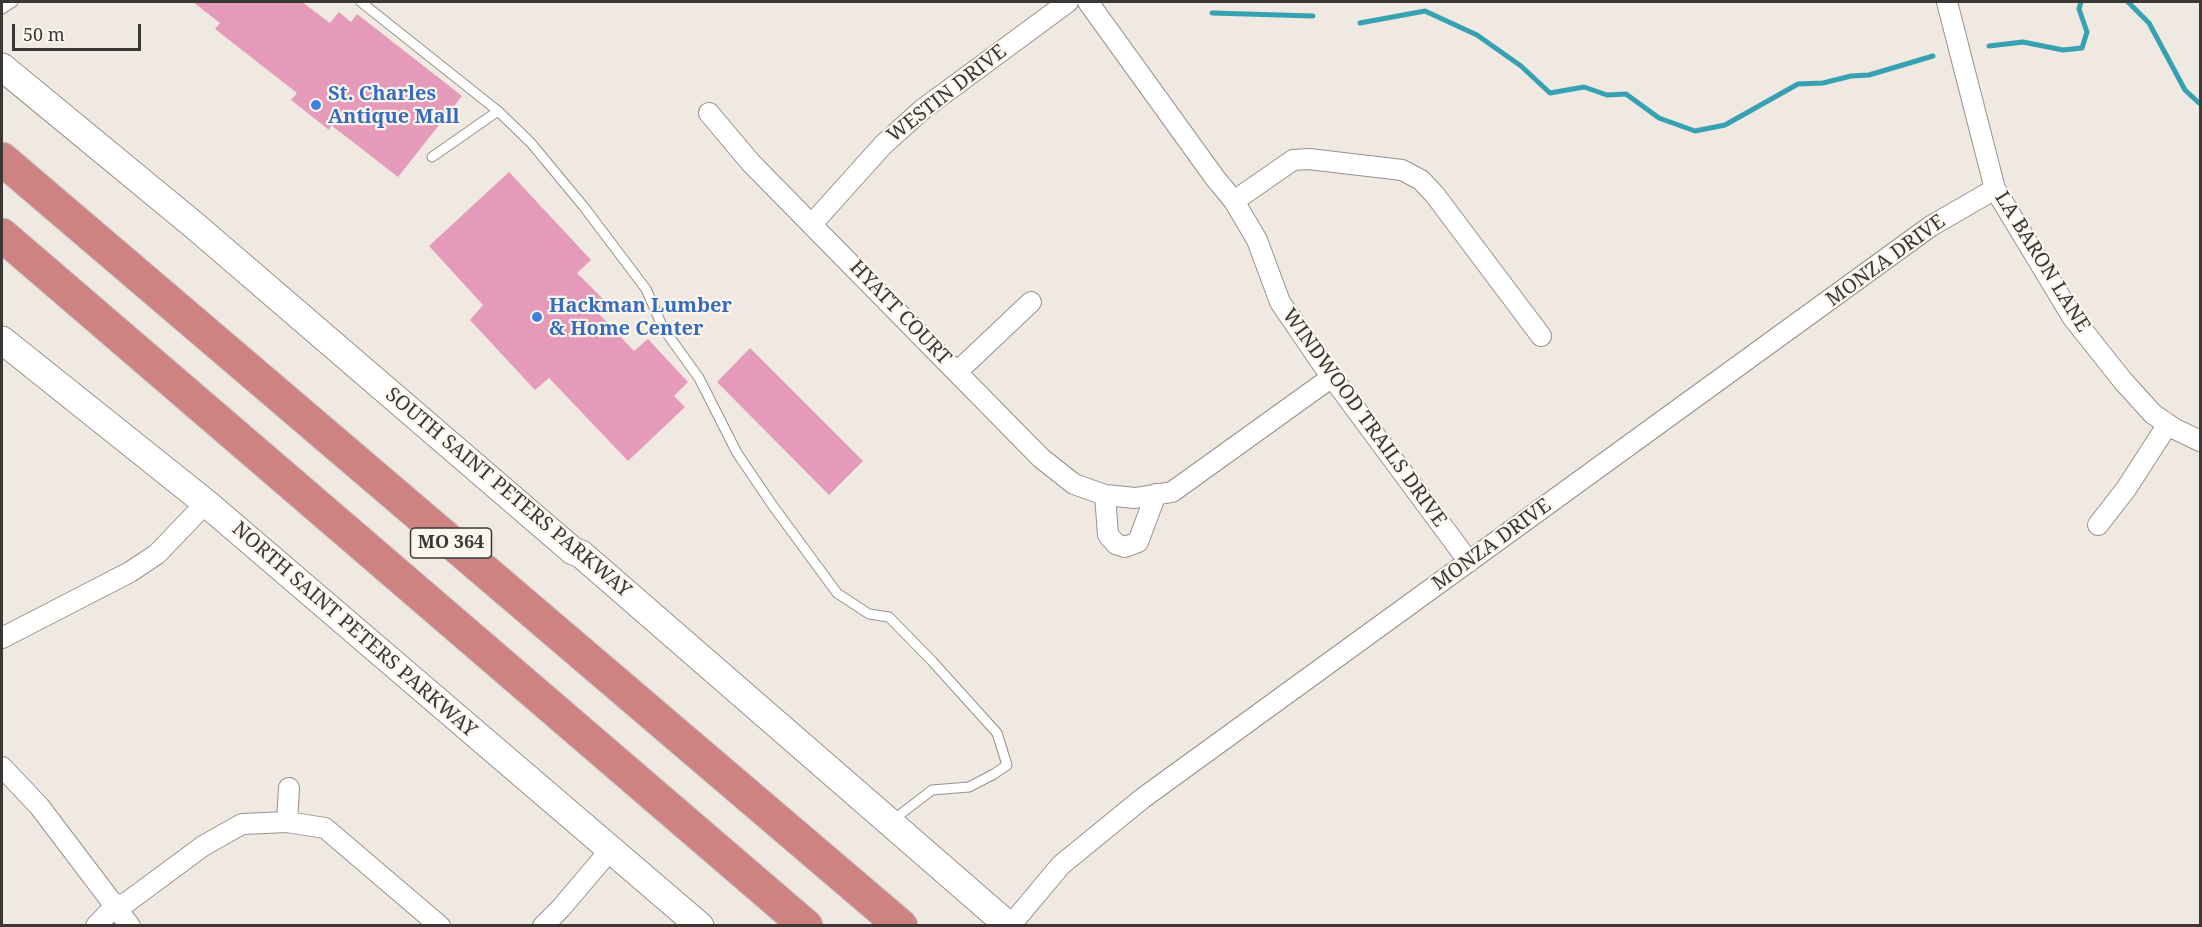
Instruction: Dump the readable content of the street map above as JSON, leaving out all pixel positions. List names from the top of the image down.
{
  "streets": {
    "highway": ["MO 364"],
    "main road": ["SOUTH SAINT PETERS PARKWAY", "NORTH SAINT PETERS PARKWAY"],
    "street": [
      "WESTIN DRIVE",
      "MONZA DRIVE",
      "LA BARON LANE",
      "HYATT COURT",
      "WINDWOOD TRAILS DRIVE"
    ]
  },
  "crossings": [
    ["WESTIN DRIVE", "HYATT COURT"],
    ["MONZA DRIVE", "LA BARON LANE"],
    ["MONZA DRIVE", "WINDWOOD TRAILS DRIVE"],
    ["MONZA DRIVE", "SOUTH SAINT PETERS PARKWAY"],
    ["HYATT COURT", "WINDWOOD TRAILS DRIVE"]
  ],
  "places": ["St. Charles Antique Mall", "Hackman Lumber & Home Center"],
  "scale_bar": "50 m"
}
